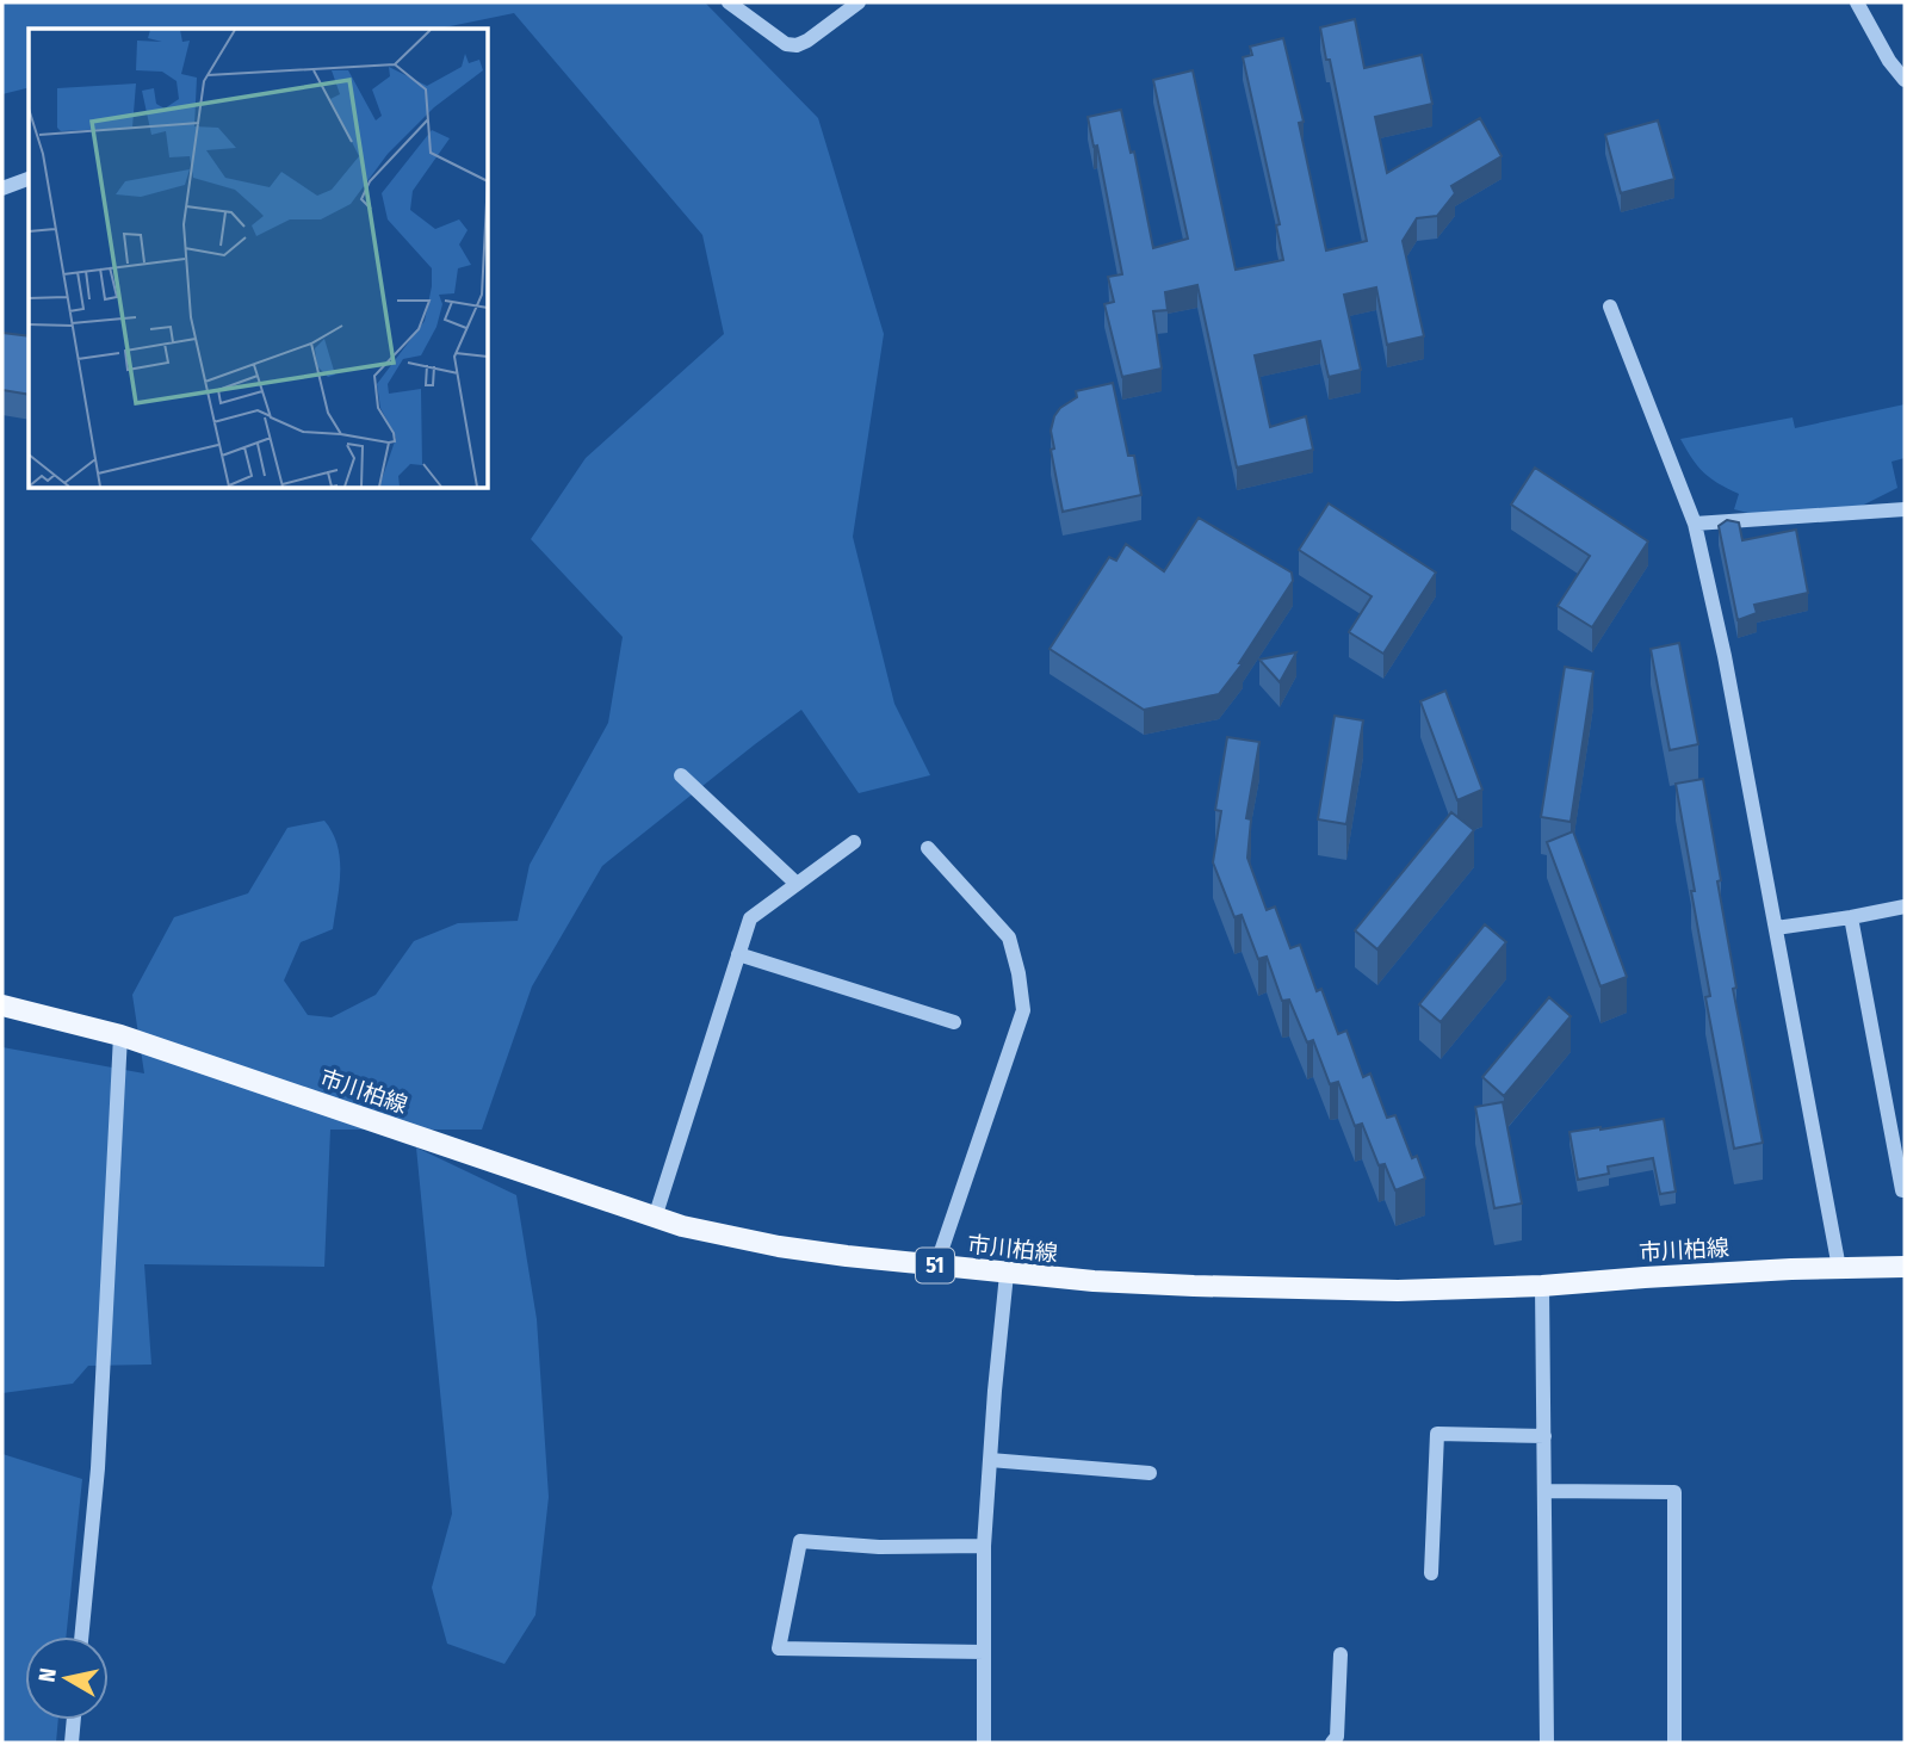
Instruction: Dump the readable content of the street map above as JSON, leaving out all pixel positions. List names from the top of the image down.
{
  "streets": {
    "main road": ["市川柏線", "51"]
  },
  "north": "left"
}
